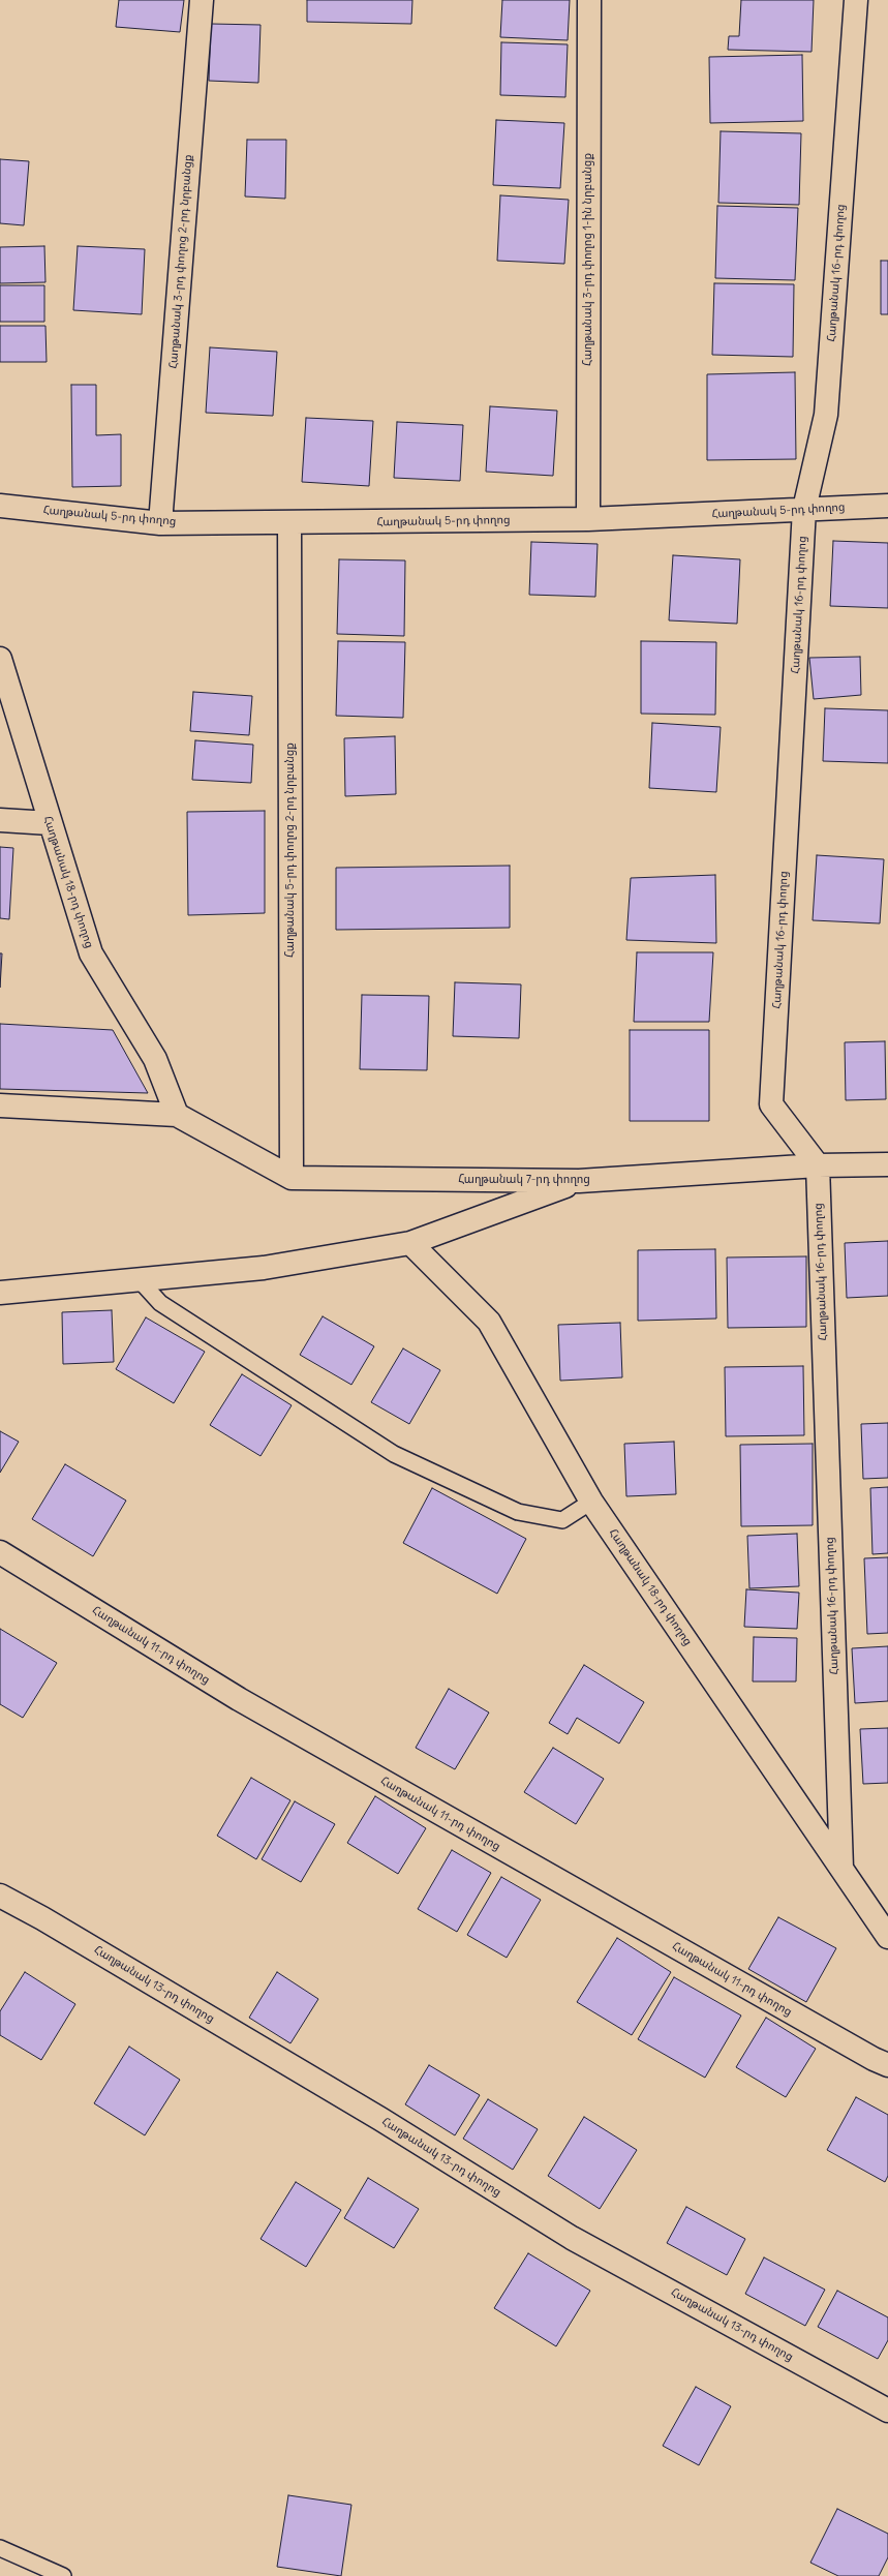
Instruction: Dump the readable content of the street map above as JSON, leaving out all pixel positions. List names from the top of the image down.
{
  "streets": {
    "street": [
      "Հաղթանակ 3-րդ փողոց 1-ին նրբանցք",
      "Հաղթանակ 3-րդ փողոց 2-րդ նրբանցք",
      "Հաղթանակ 16-րդ փողոց",
      "Հաղթանակ 5-րդ փողոց",
      "Հաղթանակ 5-րդ փողոց 2-րդ նրբանցք",
      "Հաղթանակ 18-րդ փողոց",
      "Հաղթանակ 7-րդ փողոց",
      "Հաղթանակ 11-րդ փողոց",
      "Հաղթանակ 13-րդ փողոց"
    ]
  },
  "crossings": [
    ["Հաղթանակ 3-րդ փողոց 1-ին նրբանցք", "Հաղթանակ 5-րդ փողոց"],
    ["Հաղթանակ 3-րդ փողոց 2-րդ նրբանցք", "Հաղթանակ 5-րդ փողոց"],
    ["Հաղթանակ 16-րդ փողոց", "Հաղթանակ 5-րդ փողոց"],
    ["Հաղթանակ 16-րդ փողոց", "Հաղթանակ 18-րդ փողոց"],
    ["Հաղթանակ 16-րդ փողոց", "Հաղթանակ 7-րդ փողոց"],
    ["Հաղթանակ 5-րդ փողոց", "Հաղթանակ 5-րդ փողոց 2-րդ նրբանցք"],
    ["Հաղթանակ 5-րդ փողոց 2-րդ նրբանցք", "Հաղթանակ 7-րդ փողոց"],
    ["Հաղթանակ 18-րդ փողոց", "Հաղթանակ 7-րդ փողոց"]
  ]
}
